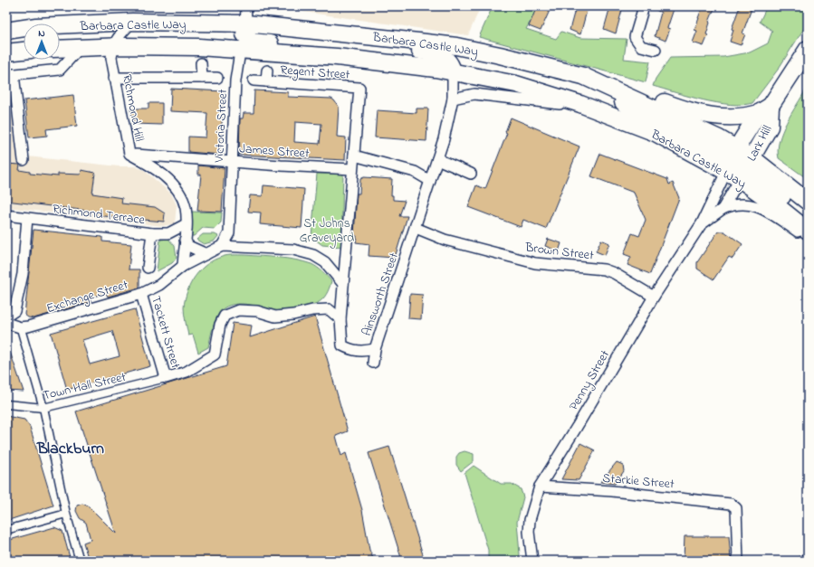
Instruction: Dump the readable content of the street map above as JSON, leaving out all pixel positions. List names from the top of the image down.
{
  "streets": {
    "highway": ["Barbara Castle Way", "Lark Hill"],
    "street": [
      "Regent Street",
      "Richmond Hill",
      "Victoria Street",
      "James Street",
      "Richmond Terrace",
      "Brown Street",
      "Ainsworth Street",
      "Exchange Street",
      "Tackett Street",
      "Penny Street",
      "Town Hall Street",
      "Starkie Street"
    ]
  },
  "crossings": [
    ["Barbara Castle Way", "Richmond Hill"],
    ["Barbara Castle Way", "Victoria Street"],
    ["Barbara Castle Way", "Lark Hill"],
    ["Barbara Castle Way", "Ainsworth Street"],
    ["Barbara Castle Way", "Penny Street"],
    ["Regent Street", "Ainsworth Street"],
    ["Richmond Hill", "James Street"],
    ["Richmond Hill", "Richmond Terrace"],
    ["Richmond Hill", "Exchange Street"],
    ["Victoria Street", "James Street"],
    ["Victoria Street", "Exchange Street"],
    ["Lark Hill", "Penny Street"],
    ["James Street", "Ainsworth Street"],
    ["Brown Street", "Ainsworth Street"],
    ["Brown Street", "Penny Street"],
    ["Exchange Street", "Tackett Street"],
    ["Tackett Street", "Town Hall Street"],
    ["Penny Street", "Starkie Street"]
  ],
  "districts": ["Blackburn"],
  "parks": ["St Johns Graveyard"],
  "north": "top"
}
